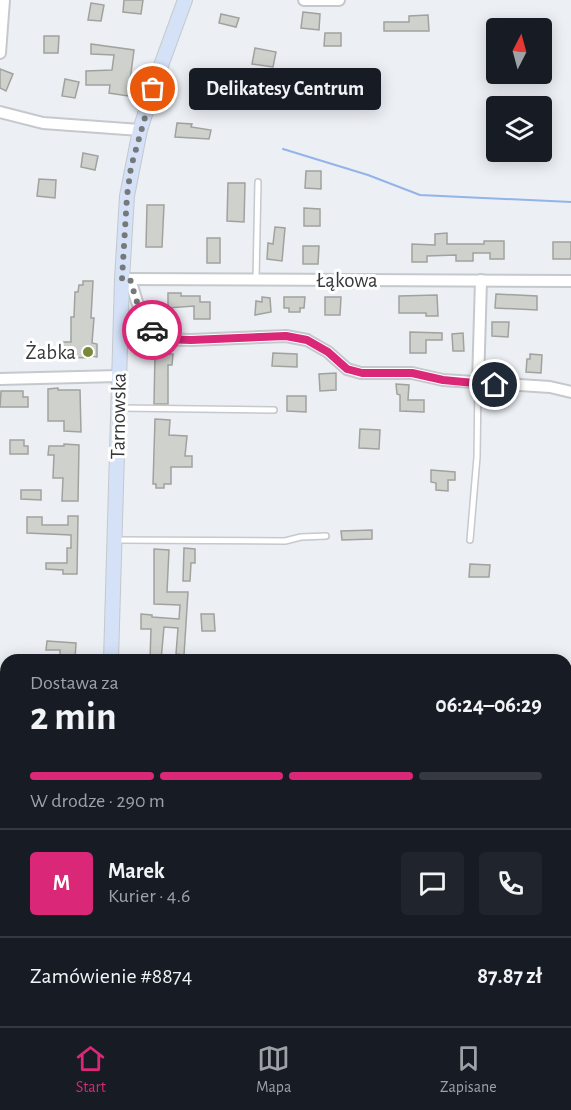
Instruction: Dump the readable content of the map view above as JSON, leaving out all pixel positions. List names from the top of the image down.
{
  "streets": {
    "street": ["Łąkowa", "Tarnowska"]
  },
  "crossings": [
    ["Łąkowa", "Tarnowska"]
  ],
  "places": ["Delikatesy Centrum", "Żabka"],
  "north": "top",
  "page": {
    "bubble": "Delikatesy Centrum",
    "heading": ["2 min", "Dostawa za", "06:24–06:29"],
    "panel": [
      "Marek",
      "Kurier · 4.6",
      "Zamówienie #8874",
      "87.87 zł"
    ],
    "bar": "W drodze · 290 m",
    "round": "M",
    "tabs": ["Start", "Mapa", "Zapisane"]
  }
}
